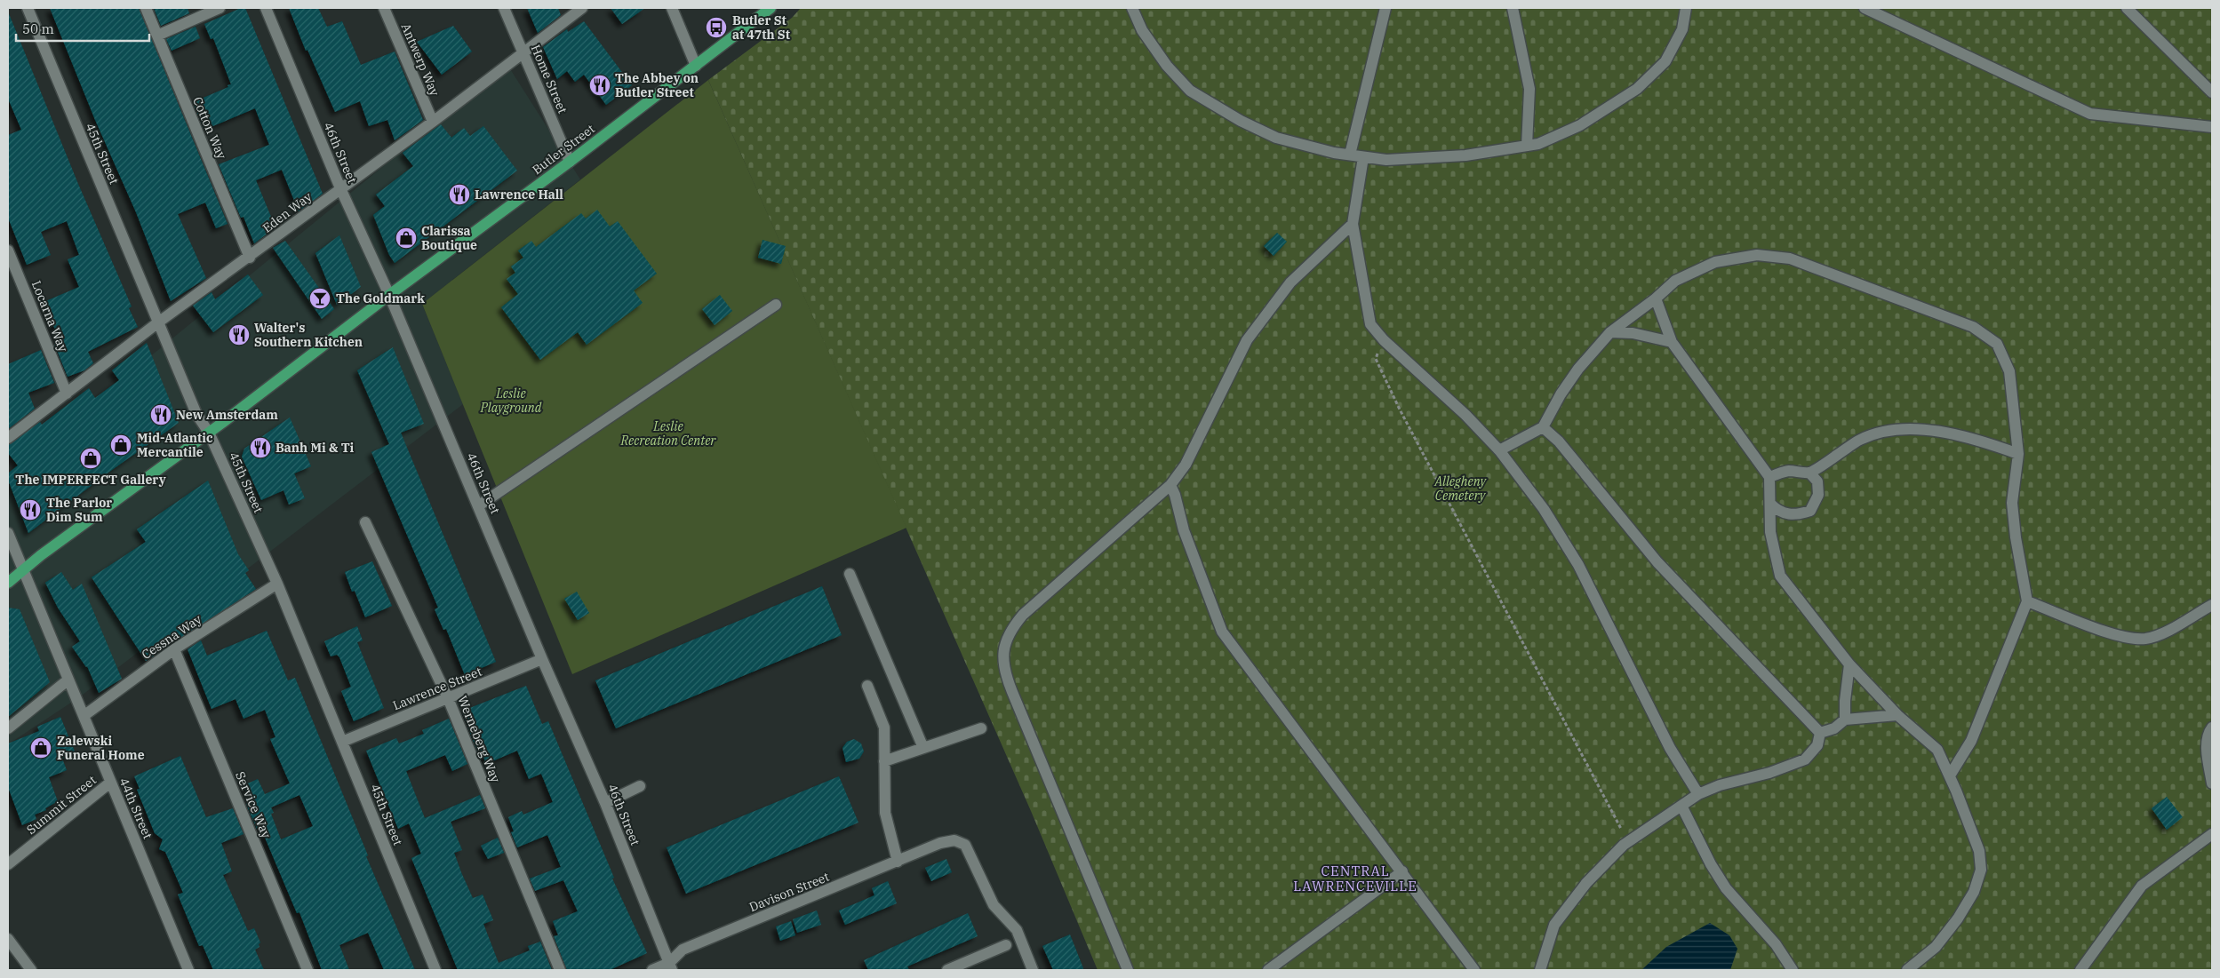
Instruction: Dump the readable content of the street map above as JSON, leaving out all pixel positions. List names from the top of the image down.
{
  "streets": {
    "main road": ["Butler Street"],
    "street": [
      "Antwerp Way",
      "Home Street",
      "Cotton Way",
      "46th Street",
      "45th Street",
      "Eden Way",
      "Locarna Way",
      "Cessna Way",
      "Lawrence Street",
      "Werneberg Way",
      "Summit Street",
      "Service Way",
      "44th Street",
      "Davison Street"
    ]
  },
  "crossings": [
    ["Antwerp Way", "Eden Way"],
    ["Home Street", "Butler Street"],
    ["Home Street", "Eden Way"],
    ["Cotton Way", "Eden Way"],
    ["Butler Street", "46th Street"],
    ["Butler Street", "45th Street"],
    ["Butler Street", "44th Street"],
    ["46th Street", "Eden Way"],
    ["46th Street", "Lawrence Street"],
    ["46th Street", "Davison Street"],
    ["45th Street", "Eden Way"],
    ["45th Street", "Cessna Way"],
    ["45th Street", "Lawrence Street"],
    ["Eden Way", "Locarna Way"],
    ["Cessna Way", "Service Way"],
    ["Cessna Way", "44th Street"],
    ["Lawrence Street", "Werneberg Way"],
    ["Summit Street", "44th Street"]
  ],
  "districts": ["CENTRAL LAWRENCEVILLE"],
  "parks": ["Leslie Playground", "Leslie Recreation Center", "Allegheny Cemetery"],
  "places": {
    "bus stop": ["Butler St at 47th St"],
    "restaurant": [
      "The Abbey on Butler Street",
      "Lawrence Hall",
      "Walter's Southern Kitchen",
      "New Amsterdam",
      "Banh Mi & Ti",
      "The Parlor Dim Sum"
    ],
    "shop": [
      "Clarissa Boutique",
      "Mid-Atlantic Mercantile",
      "The IMPERFECT Gallery",
      "Zalewski Funeral Home"
    ],
    "bar": ["The Goldmark"]
  },
  "scale_bar": "50 m"
}
